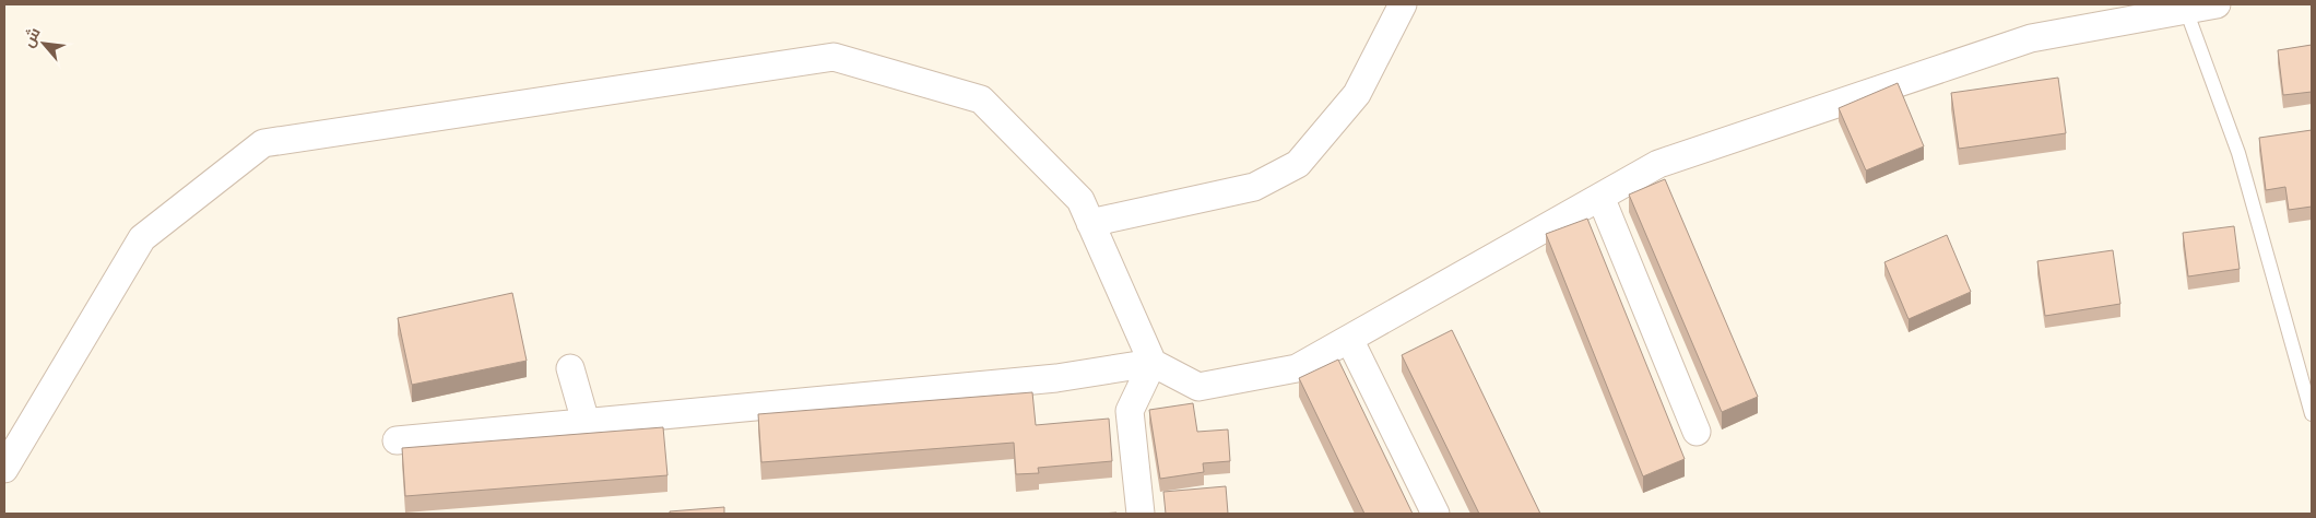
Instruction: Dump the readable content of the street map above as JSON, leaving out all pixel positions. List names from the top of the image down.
{
  "north": "top left"
}
